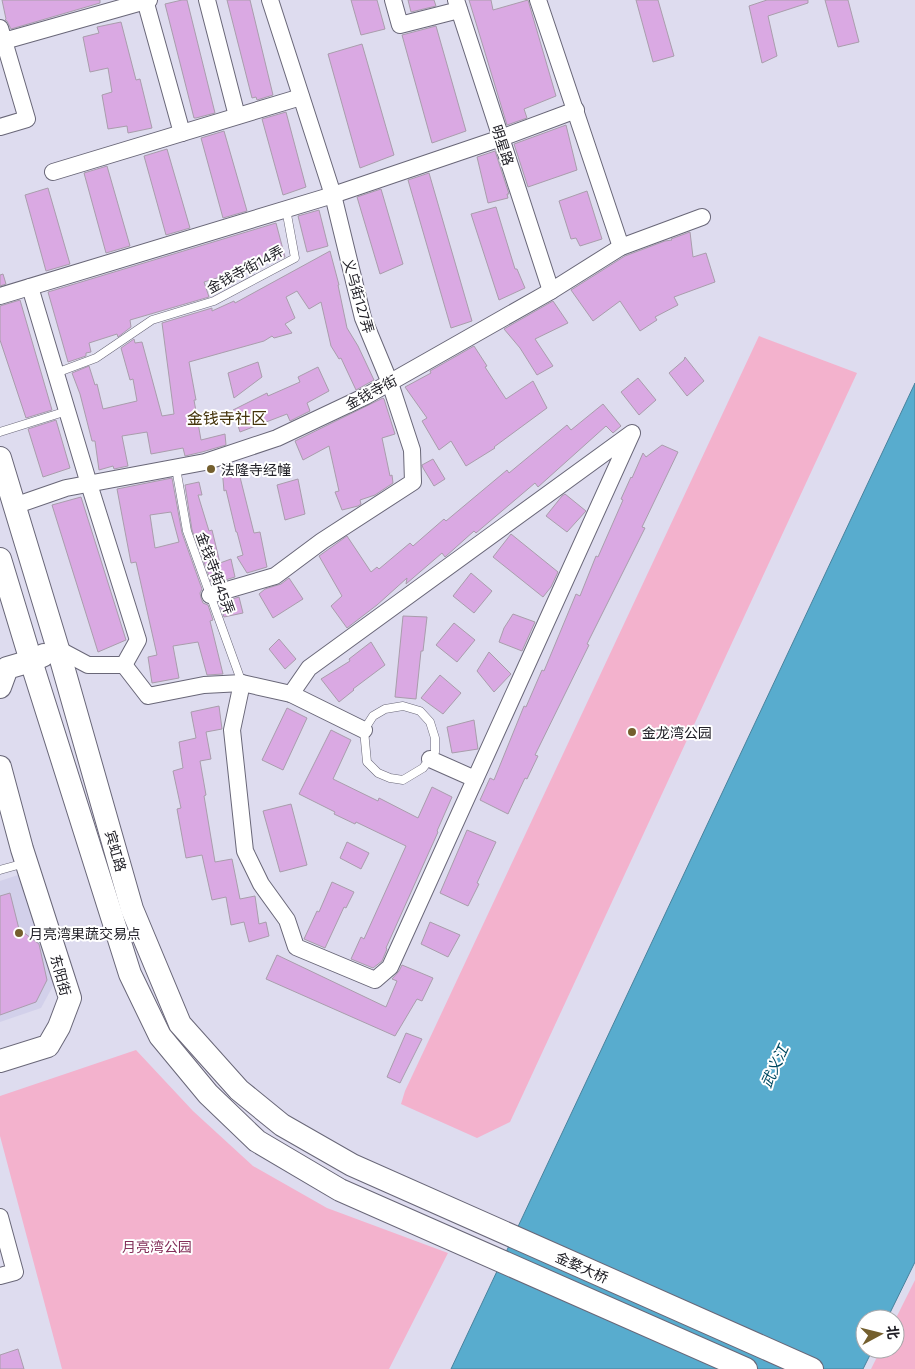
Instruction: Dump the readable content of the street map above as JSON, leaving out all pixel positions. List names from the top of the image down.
{
  "streets": {
    "main road": ["宾虹路", "东阳街", "金婺大桥"],
    "street": ["明星路", "义乌街127弄", "金钱寺街"],
    "lane": ["金钱寺街14弄", "金钱寺街45弄"]
  },
  "crossings": [
    ["明星路", "金钱寺街"],
    ["义乌街127弄", "金钱寺街"],
    ["义乌街127弄", "金钱寺街45弄"],
    ["金钱寺街", "金钱寺街45弄"],
    ["金钱寺街", "宾虹路"],
    ["宾虹路", "金婺大桥"]
  ],
  "districts": ["金钱寺社区"],
  "water": ["武义江"],
  "parks": ["月亮湾公园"],
  "places": ["法隆寺经幢", "金龙湾公园", "月亮湾果蔬交易点"],
  "north": "right"
}
